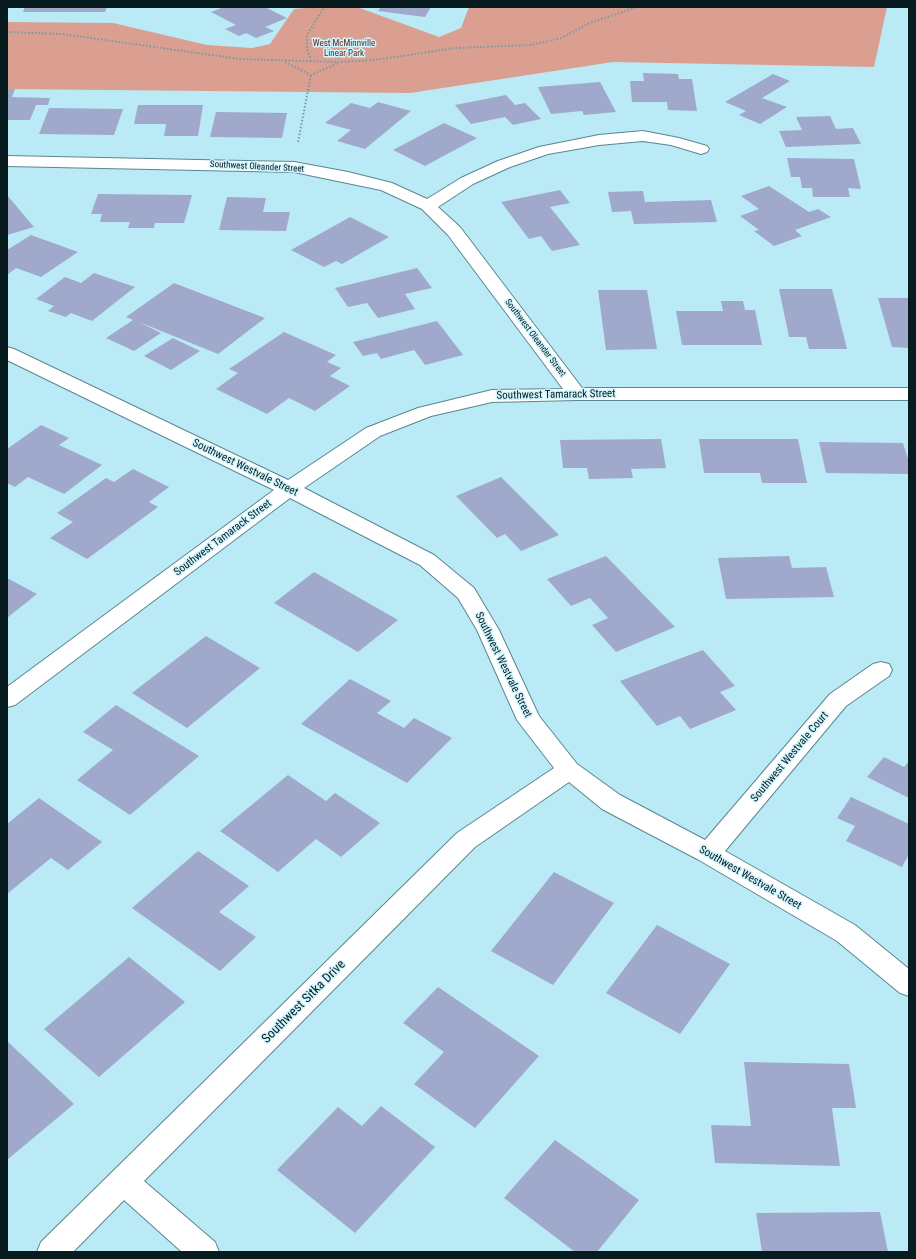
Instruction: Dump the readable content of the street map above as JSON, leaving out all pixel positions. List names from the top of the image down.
{
  "streets": {
    "street": [
      "Southwest Oleander Street",
      "Southwest Tamarack Street",
      "Southwest Westvale Street",
      "Southwest Westvale Court",
      "Southwest Sitka Drive"
    ]
  },
  "crossings": [
    ["Southwest Oleander Street", "Southwest Tamarack Street"],
    ["Southwest Tamarack Street", "Southwest Westvale Street"],
    ["Southwest Westvale Street", "Southwest Westvale Court"],
    ["Southwest Westvale Street", "Southwest Sitka Drive"]
  ],
  "parks": ["West McMinnville Linear Park"]
}
